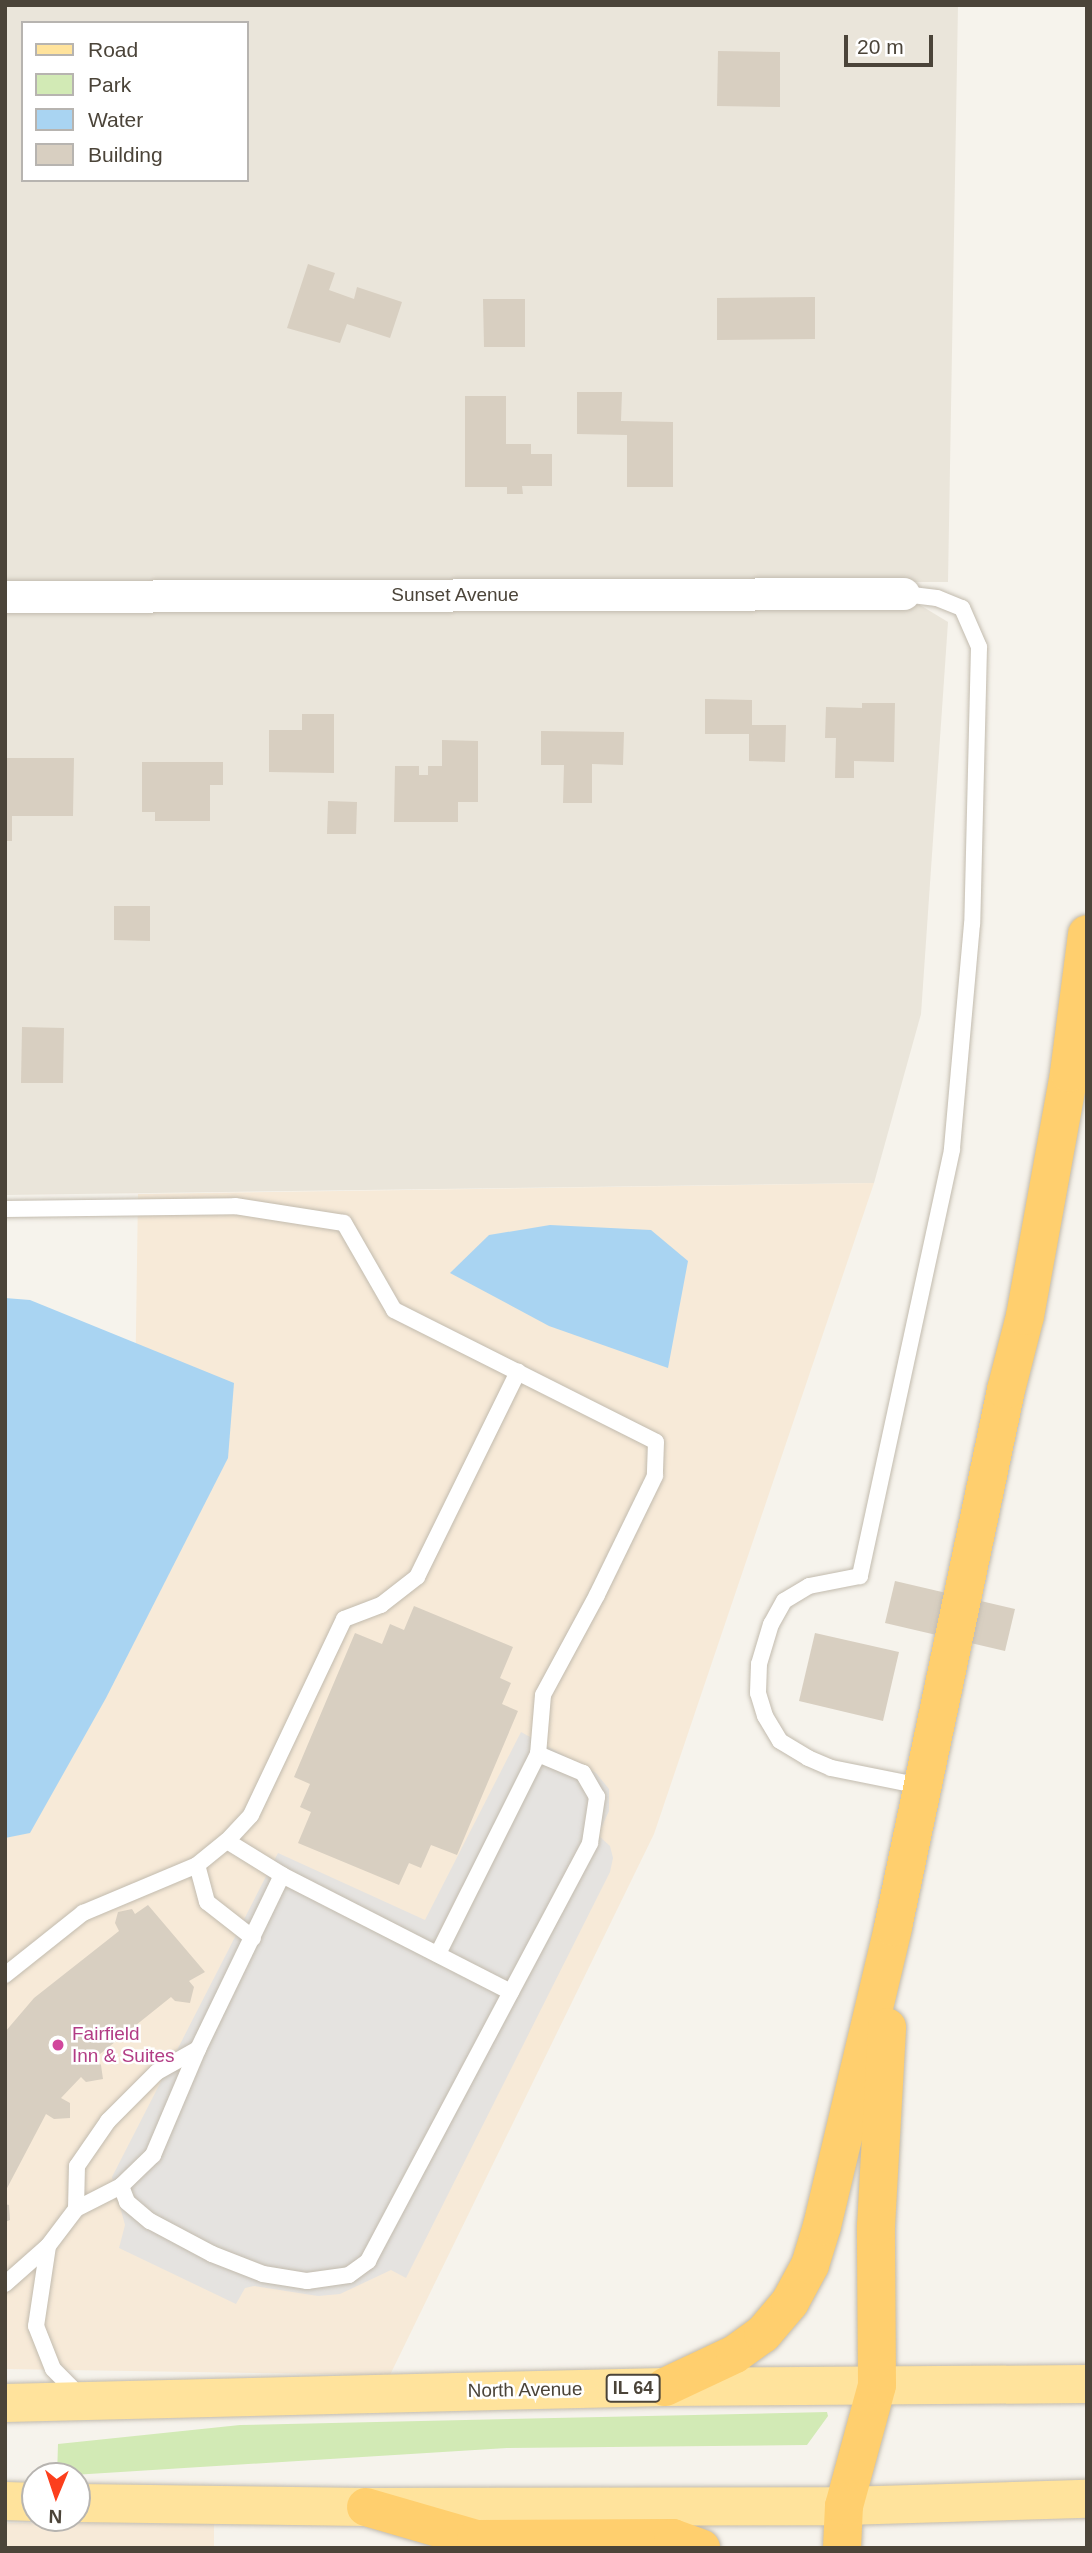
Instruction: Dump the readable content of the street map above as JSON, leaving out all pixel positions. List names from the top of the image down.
{
  "streets": {
    "main road": ["IL 64", "North Avenue"],
    "street": ["Sunset Avenue"]
  },
  "places": ["Fairfield Inn & Suites"],
  "legend": [
    "Road",
    "Park",
    "Water",
    "Building"
  ],
  "scale_bar": "20 m",
  "north": "bottom"
}
